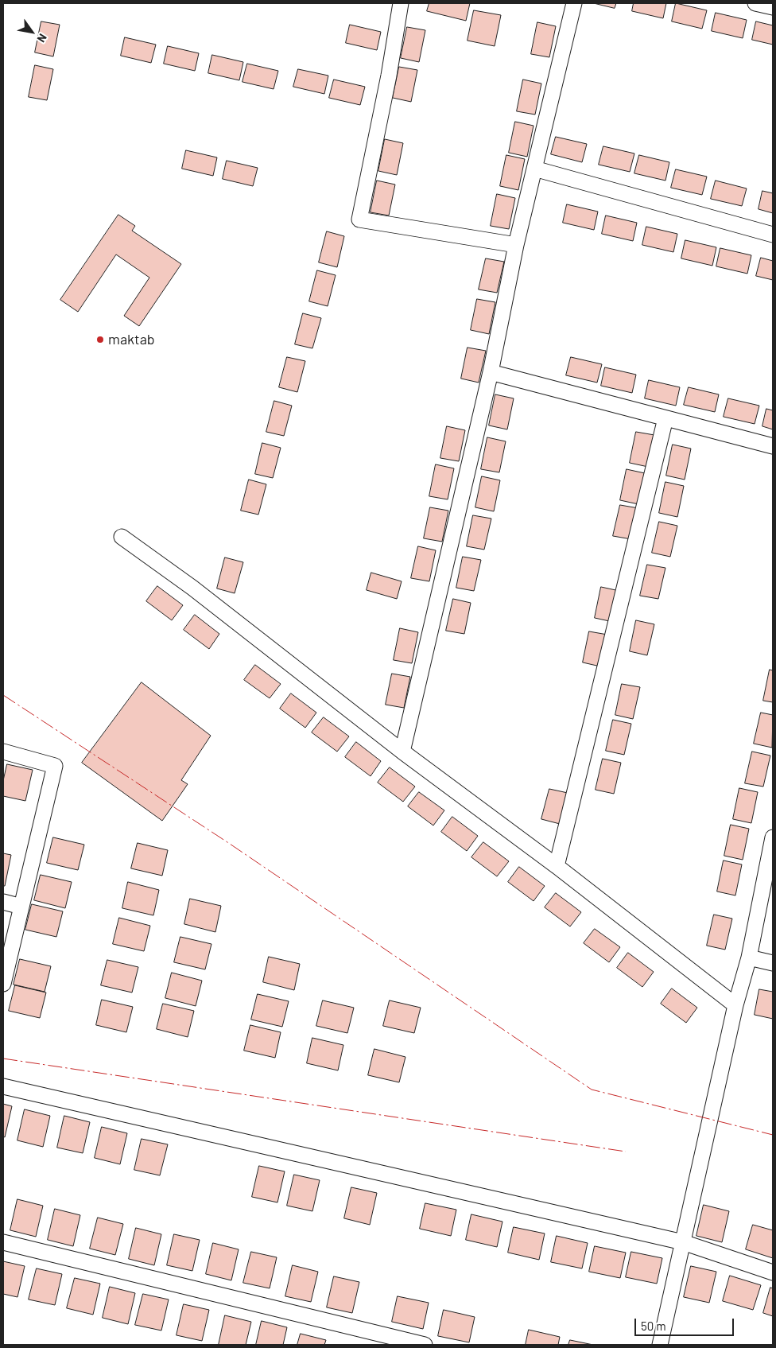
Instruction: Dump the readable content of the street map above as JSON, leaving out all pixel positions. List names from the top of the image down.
{
  "places": ["maktab"],
  "scale_bar": "50 m",
  "north": "bottom right"
}
